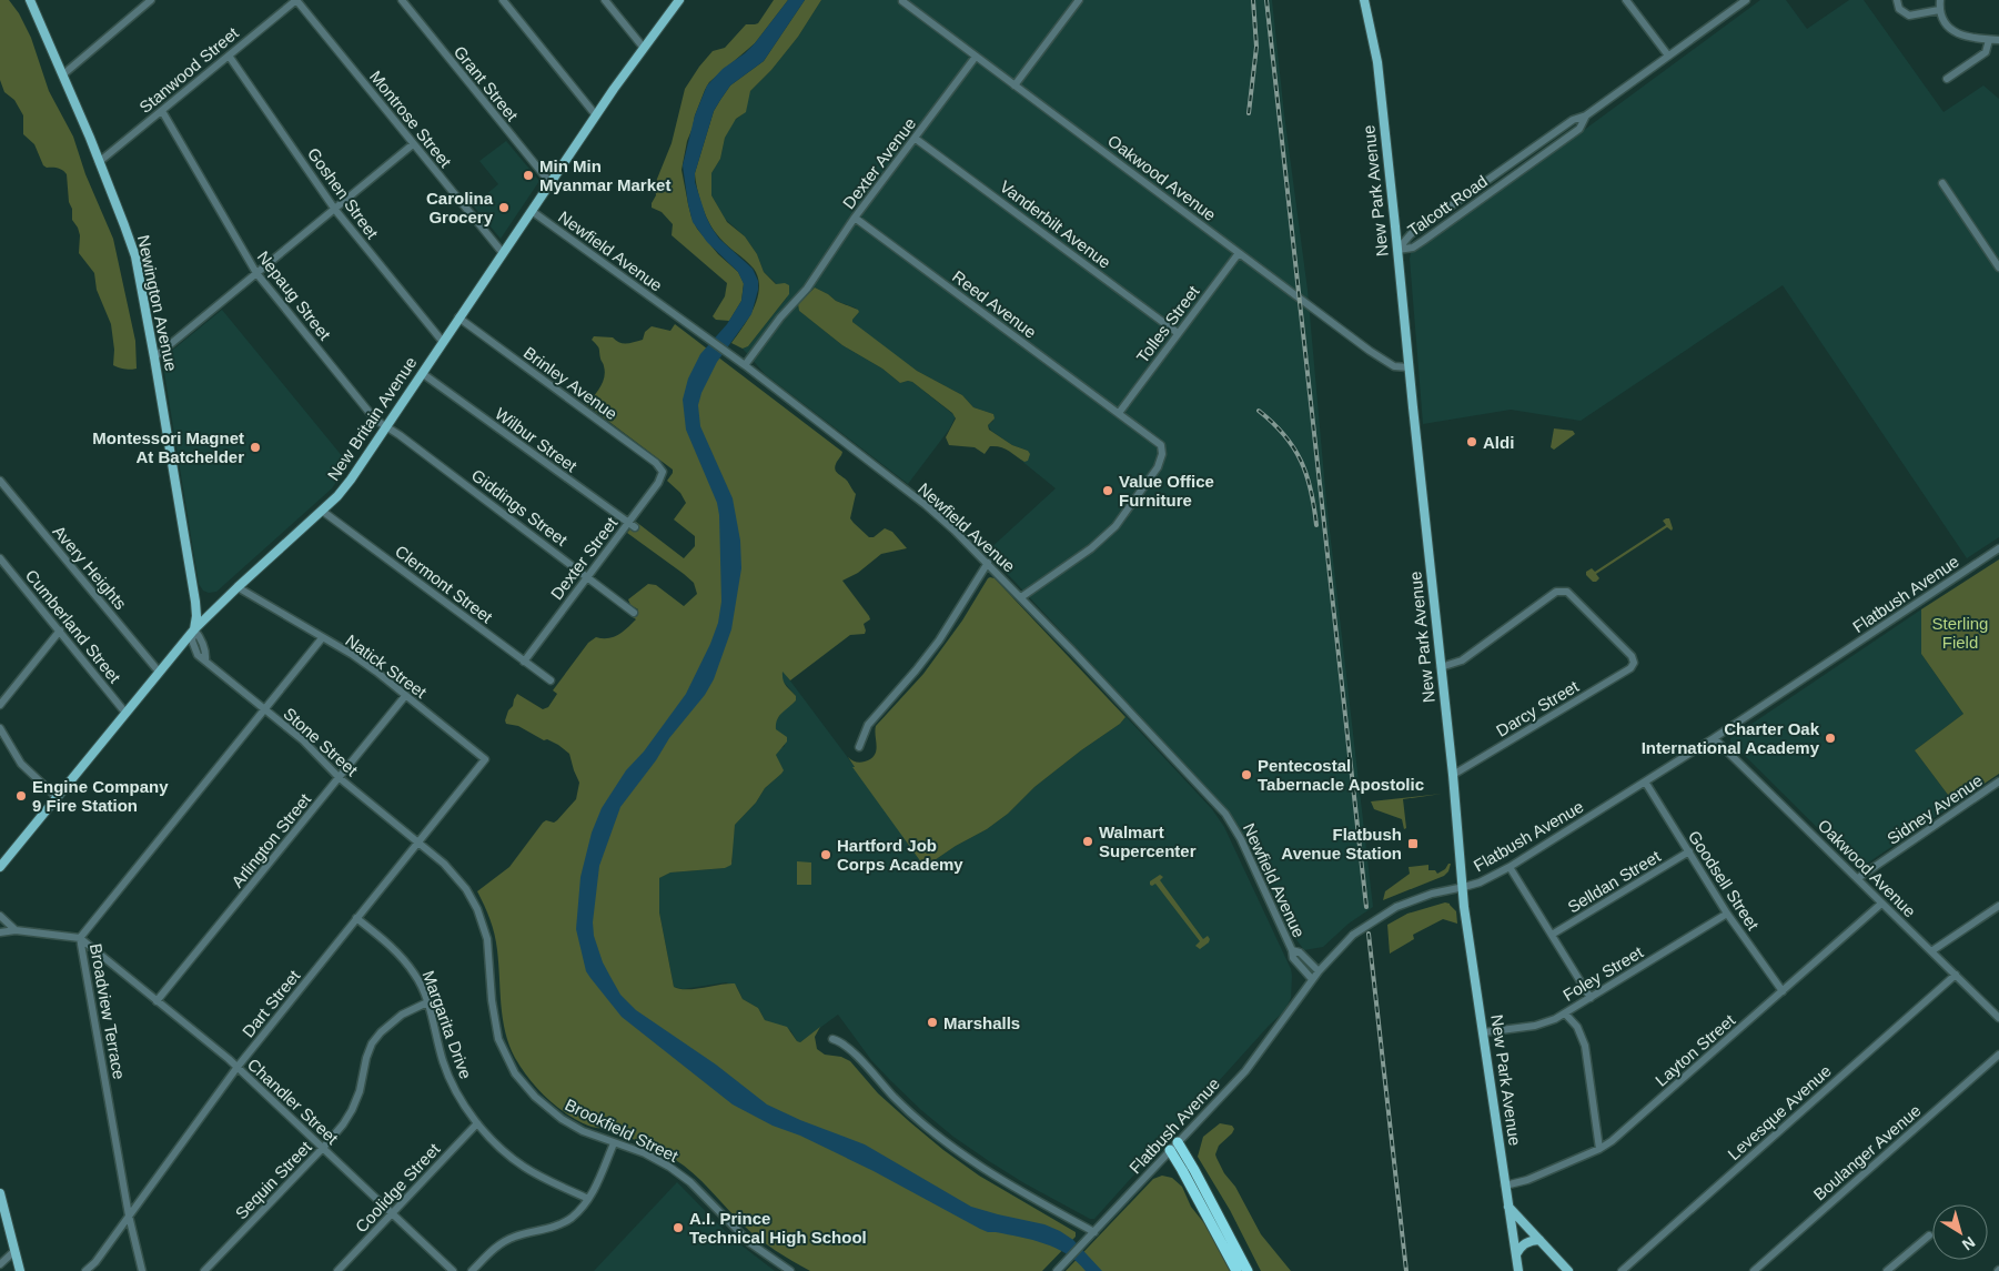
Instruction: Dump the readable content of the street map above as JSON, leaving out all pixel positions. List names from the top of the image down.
{
  "streets": {
    "main road": ["New Park Avenue", "Newington Avenue", "New Britain Avenue"],
    "street": [
      "Stanwood Street",
      "Grant Street",
      "Montrose Street",
      "Dexter Avenue",
      "Oakwood Avenue",
      "Goshen Street",
      "Talcott Road",
      "Vanderbilt Avenue",
      "Newfield Avenue",
      "Nepaug Street",
      "Reed Avenue",
      "Tolles Street",
      "Brinley Avenue",
      "Wilbur Street",
      "Giddings Street",
      "Dexter Street",
      "Avery Heights",
      "Clermont Street",
      "Flatbush Avenue",
      "Cumberland Street",
      "Natick Street",
      "Darcy Street",
      "Stone Street",
      "Sidney Avenue",
      "Arlington Street",
      "Goodsell Street",
      "Selldan Street",
      "Foley Street",
      "Dart Street",
      "Broadview Terrace",
      "Margarita Drive",
      "Layton Street",
      "Chandler Street",
      "Levesque Avenue",
      "Brookfield Street",
      "Boulanger Avenue",
      "Sequin Street",
      "Coolidge Street"
    ]
  },
  "crossings": [
    ["Stanwood Street", "Montrose Street"],
    ["Stanwood Street", "Goshen Street"],
    ["Stanwood Street", "Nepaug Street"],
    ["Stanwood Street", "Newington Avenue"],
    ["Grant Street", "New Britain Avenue"],
    ["Montrose Street", "New Britain Avenue"],
    ["Dexter Avenue", "Oakwood Avenue"],
    ["Dexter Avenue", "Vanderbilt Avenue"],
    ["Dexter Avenue", "Newfield Avenue"],
    ["Dexter Avenue", "Reed Avenue"],
    ["Oakwood Avenue", "New Park Avenue"],
    ["Oakwood Avenue", "Tolles Street"],
    ["Oakwood Avenue", "Flatbush Avenue"],
    ["Oakwood Avenue", "Sidney Avenue"],
    ["Oakwood Avenue", "Layton Street"],
    ["Oakwood Avenue", "Levesque Avenue"],
    ["New Park Avenue", "Talcott Road"],
    ["New Park Avenue", "Flatbush Avenue"],
    ["New Park Avenue", "Darcy Street"],
    ["New Park Avenue", "Foley Street"],
    ["New Park Avenue", "Layton Street"],
    ["Goshen Street", "New Britain Avenue"],
    ["Vanderbilt Avenue", "Tolles Street"],
    ["Newfield Avenue", "Reed Avenue"],
    ["Newfield Avenue", "New Britain Avenue"],
    ["Newfield Avenue", "Flatbush Avenue"],
    ["Nepaug Street", "New Britain Avenue"],
    ["Nepaug Street", "Giddings Street"],
    ["Newington Avenue", "New Britain Avenue"],
    ["Newington Avenue", "Stone Street"],
    ["Reed Avenue", "Tolles Street"],
    ["Brinley Avenue", "New Britain Avenue"],
    ["Brinley Avenue", "Dexter Street"],
    ["New Britain Avenue", "Wilbur Street"],
    ["New Britain Avenue", "Giddings Street"],
    ["New Britain Avenue", "Avery Heights"],
    ["New Britain Avenue", "Clermont Street"],
    ["New Britain Avenue", "Cumberland Street"],
    ["New Britain Avenue", "Natick Street"],
    ["New Britain Avenue", "Stone Street"],
    ["Wilbur Street", "Dexter Street"],
    ["Giddings Street", "Dexter Street"],
    ["Dexter Street", "Clermont Street"],
    ["Flatbush Avenue", "Goodsell Street"],
    ["Natick Street", "Arlington Street"],
    ["Natick Street", "Dart Street"],
    ["Natick Street", "Broadview Terrace"],
    ["Stone Street", "Arlington Street"],
    ["Stone Street", "Dart Street"],
    ["Stone Street", "Broadview Terrace"],
    ["Stone Street", "Brookfield Street"],
    ["Arlington Street", "Chandler Street"],
    ["Goodsell Street", "Selldan Street"],
    ["Goodsell Street", "Foley Street"],
    ["Goodsell Street", "Layton Street"],
    ["Dart Street", "Broadview Terrace"],
    ["Dart Street", "Margarita Drive"],
    ["Dart Street", "Chandler Street"],
    ["Dart Street", "Brookfield Street"],
    ["Broadview Terrace", "Chandler Street"],
    ["Margarita Drive", "Sequin Street"],
    ["Margarita Drive", "Coolidge Street"],
    ["Chandler Street", "Sequin Street"],
    ["Chandler Street", "Coolidge Street"]
  ],
  "parks": ["Sterling Field"],
  "places": {
    "other": [
      "Min Min Myanmar Market",
      "Carolina Grocery",
      "Aldi",
      "Montessori Magnet At Batchelder",
      "Value Office Furniture",
      "Charter Oak International Academy",
      "Pentecostal Tabernacle Apostolic",
      "Engine Company 9 Fire Station",
      "Walmart Supercenter",
      "Hartford Job Corps Academy",
      "Marshalls",
      "A.I. Prince Technical High School"
    ],
    "transit": ["Flatbush Avenue Station"]
  },
  "north": "bottom right"
}
